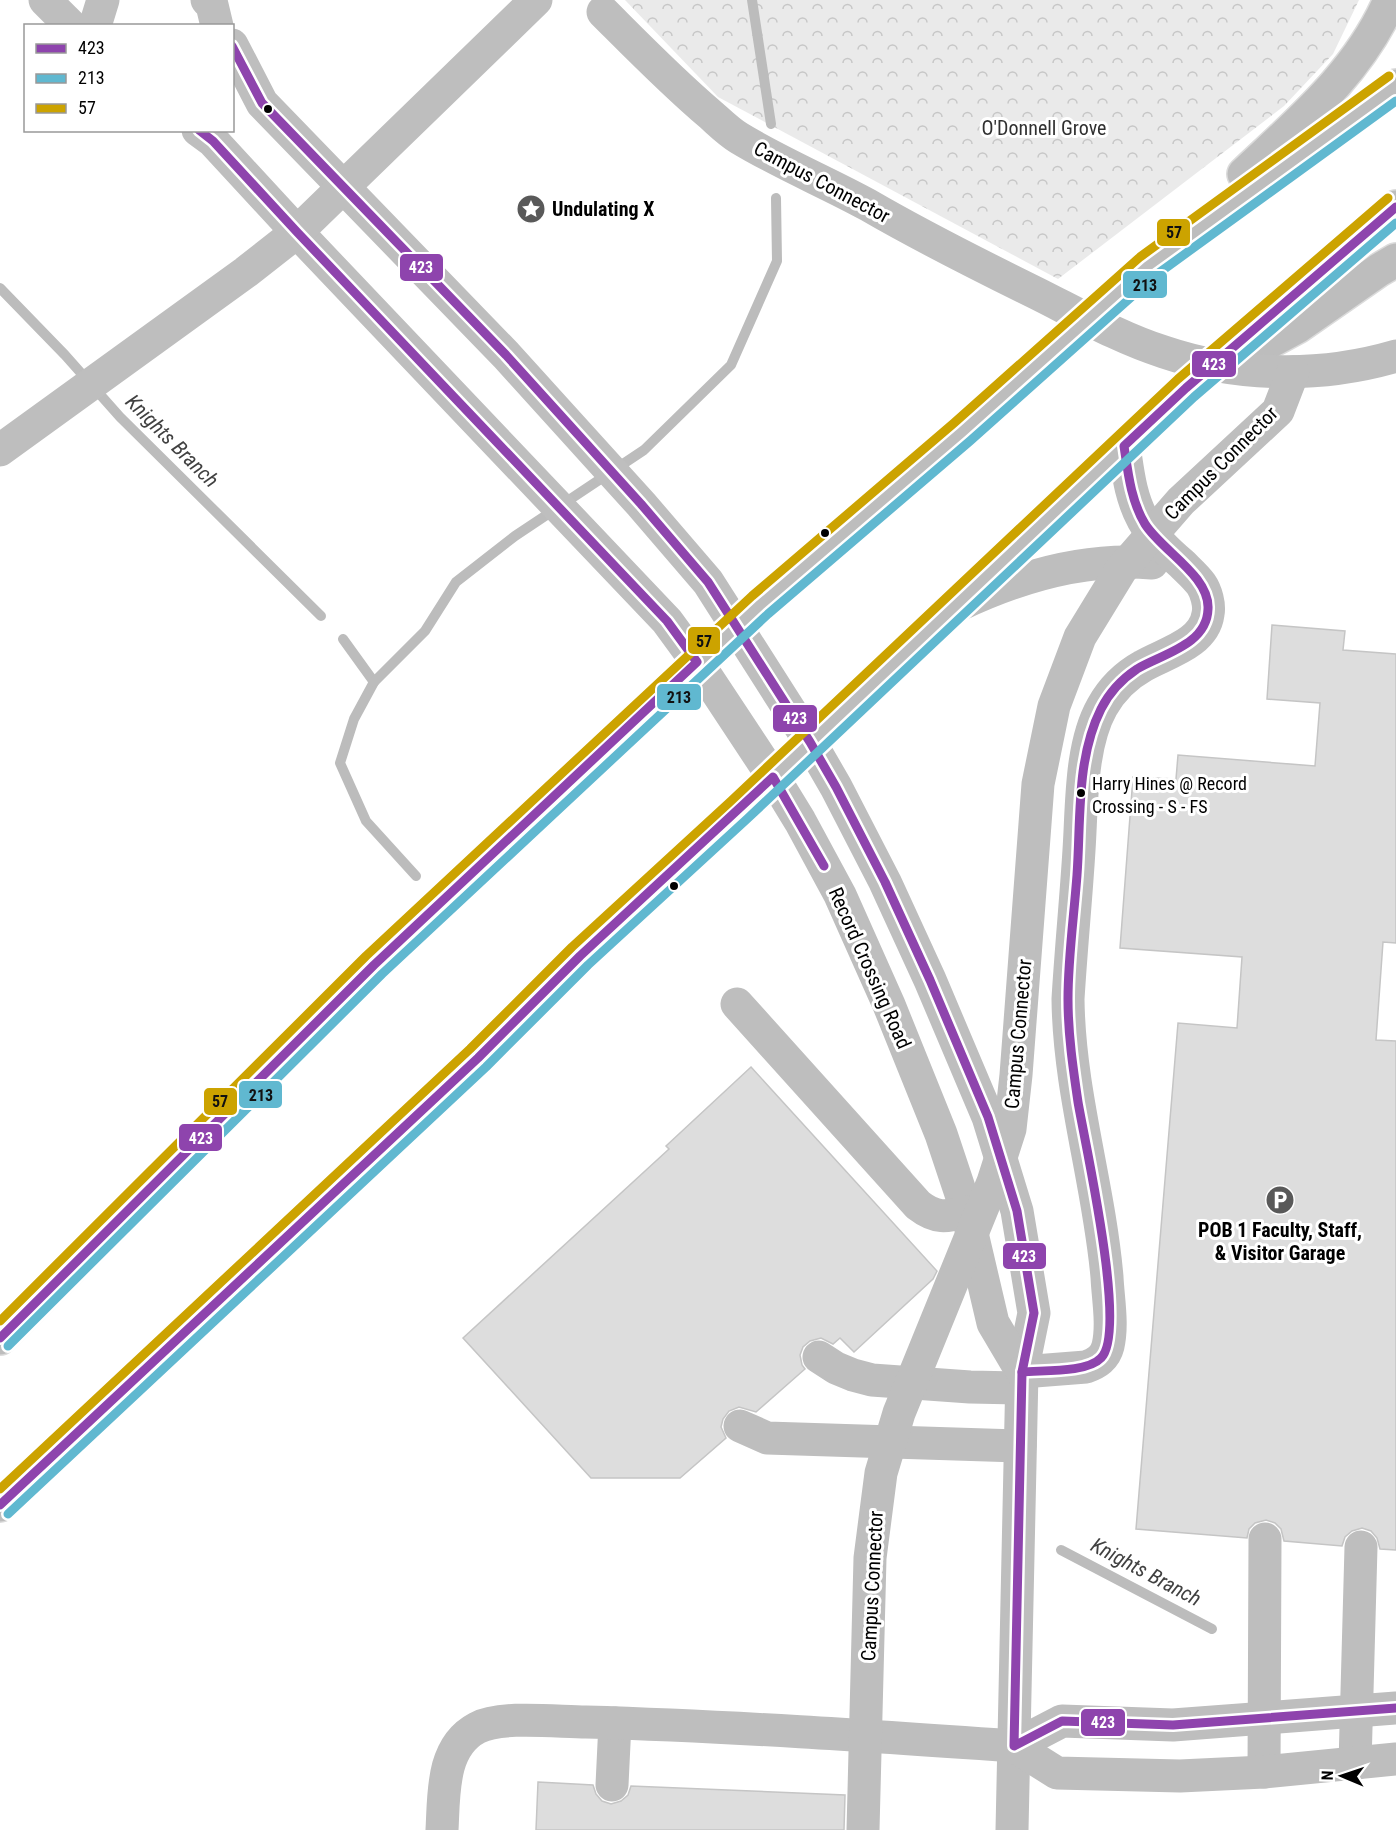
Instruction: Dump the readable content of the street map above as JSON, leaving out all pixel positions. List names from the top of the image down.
{
  "streets": {
    "street": ["Campus Connector", "Record Crossing Road"]
  },
  "water": ["Knights Branch"],
  "parks": ["O'Donnell Grove"],
  "places": {
    "place": ["Undulating X"],
    "other": ["Harry Hines @ Record Crossing - S - FS"],
    "parking": ["POB 1 Faculty, Staff, & Visitor Garage"]
  },
  "lines": ["transit line 423", "transit line 57", "transit line 213"],
  "legend": ["423", "213", "57"],
  "north": "left"
}
